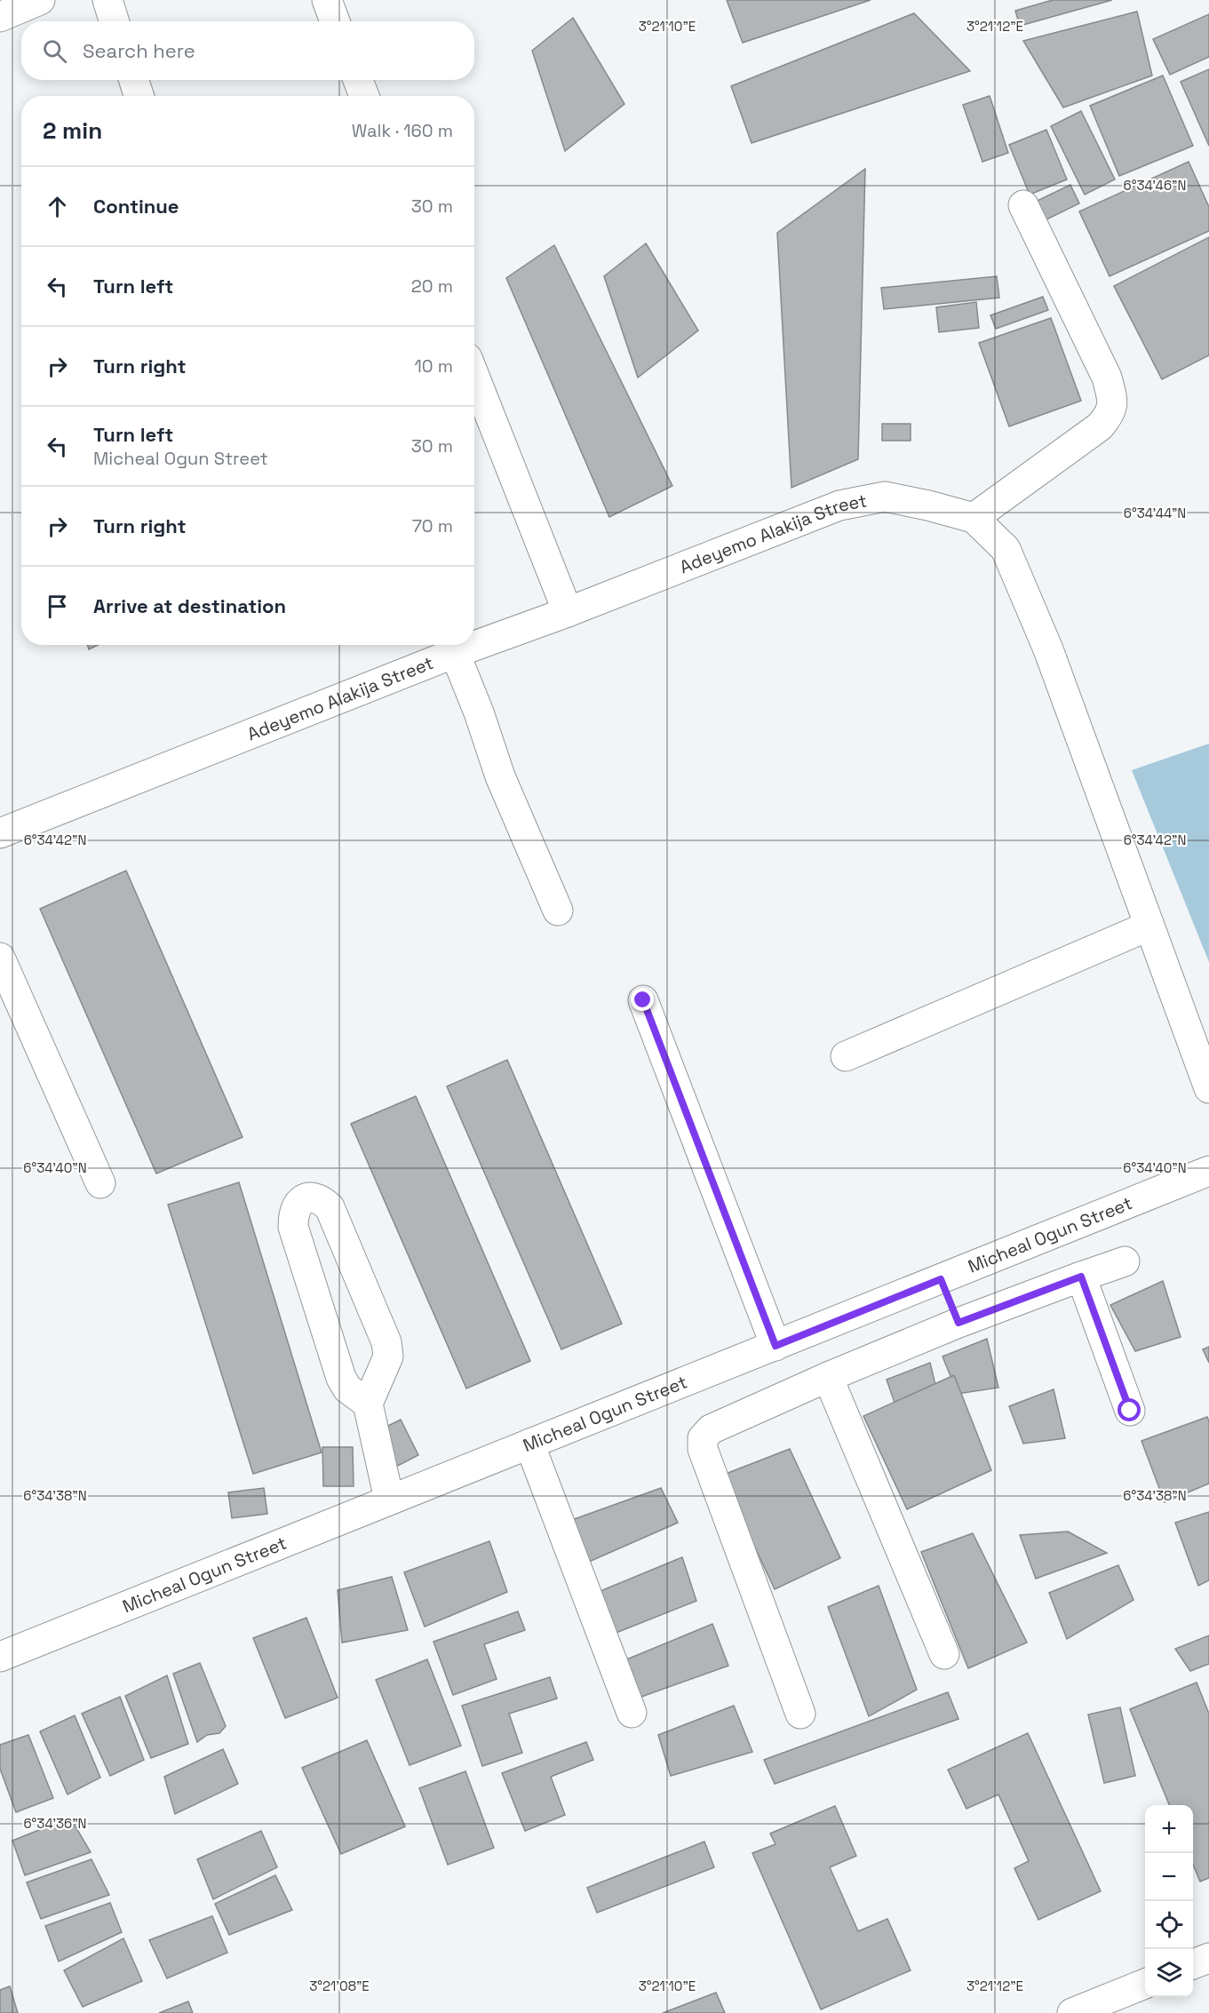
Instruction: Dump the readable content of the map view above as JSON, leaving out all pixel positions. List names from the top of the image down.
{
  "streets": {
    "street": ["Adeyemo Alakija Street", "Micheal Ogun Street"]
  },
  "page": {
    "search": "Search here",
    "heading": ["2 min", "Walk · 160 m"],
    "list": [
      ["Continue", "30 m"],
      ["Turn left", "20 m"],
      ["Turn right", "10 m"],
      ["Turn left", "Micheal Ogun Street", "30 m"],
      ["Turn right", "70 m"],
      "Arrive at destination"
    ],
    "map_buttons": ["+", "−"]
  },
  "coordinates": [
    "3°21'10\"E",
    "3°21'12\"E",
    "6°34'46\"N",
    "6°34'44\"N",
    "6°34'42\"N",
    "6°34'40\"N",
    "6°34'38\"N",
    "6°34'36\"N",
    "3°21'08\"E"
  ]
}
